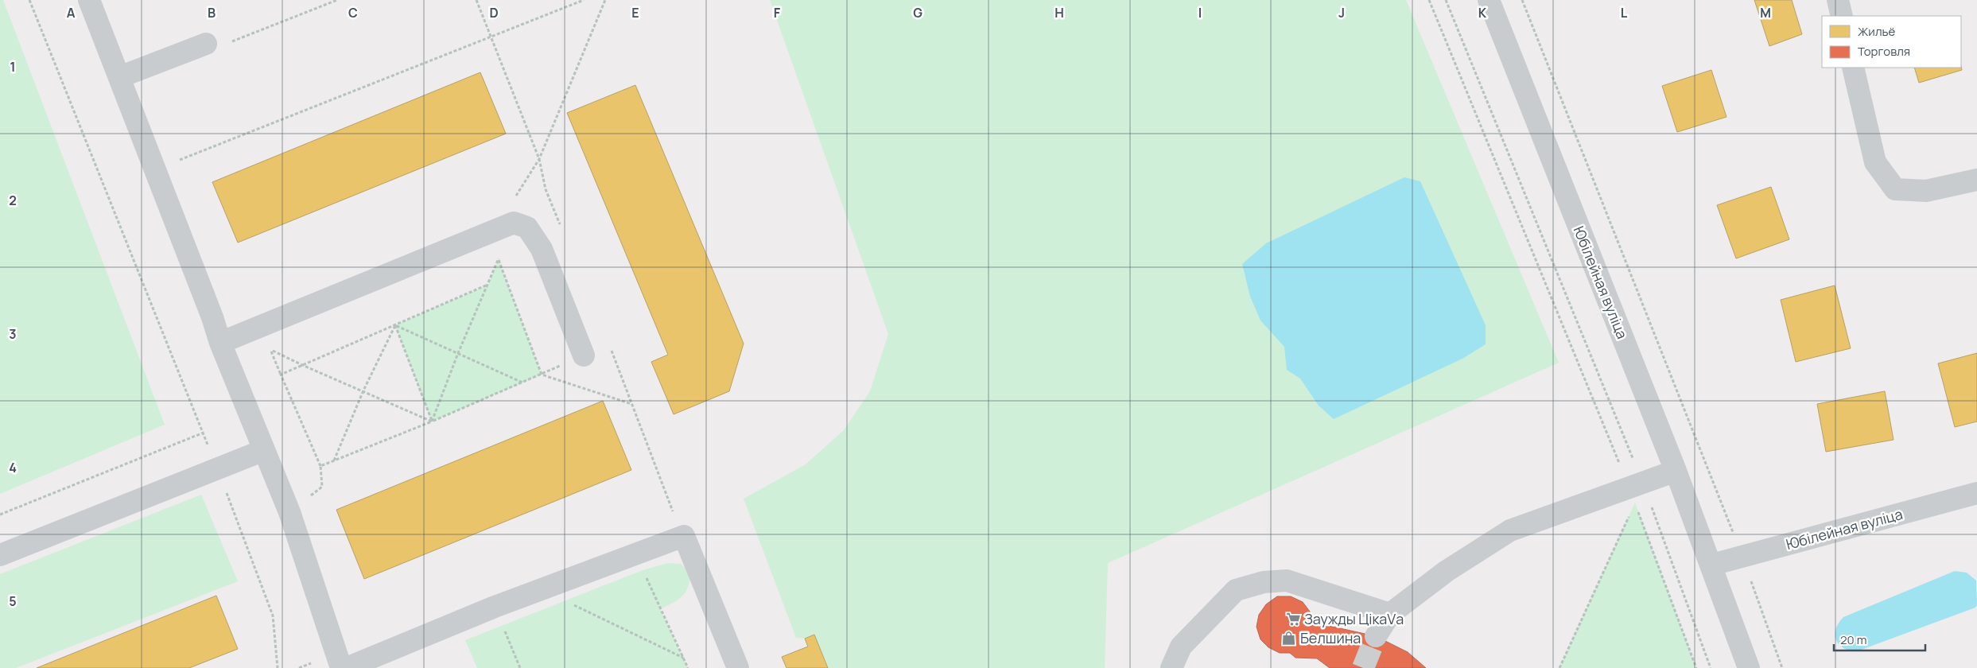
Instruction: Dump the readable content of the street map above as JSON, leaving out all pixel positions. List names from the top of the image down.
{
  "streets": {
    "street": ["Юбілейная вуліца"]
  },
  "places": {
    "supermarket": ["Заужды ЦікаVа"],
    "shop": ["Белшина"]
  },
  "legend": ["Жильё", "Торговля"],
  "scale_bar": "20 m",
  "grid": {
    "columns": [
      "A",
      "B",
      "C",
      "D",
      "E",
      "F",
      "G",
      "H",
      "I",
      "J",
      "K",
      "L",
      "M"
    ],
    "rows": [
      "1",
      "2",
      "3",
      "4",
      "5"
    ]
  }
}
